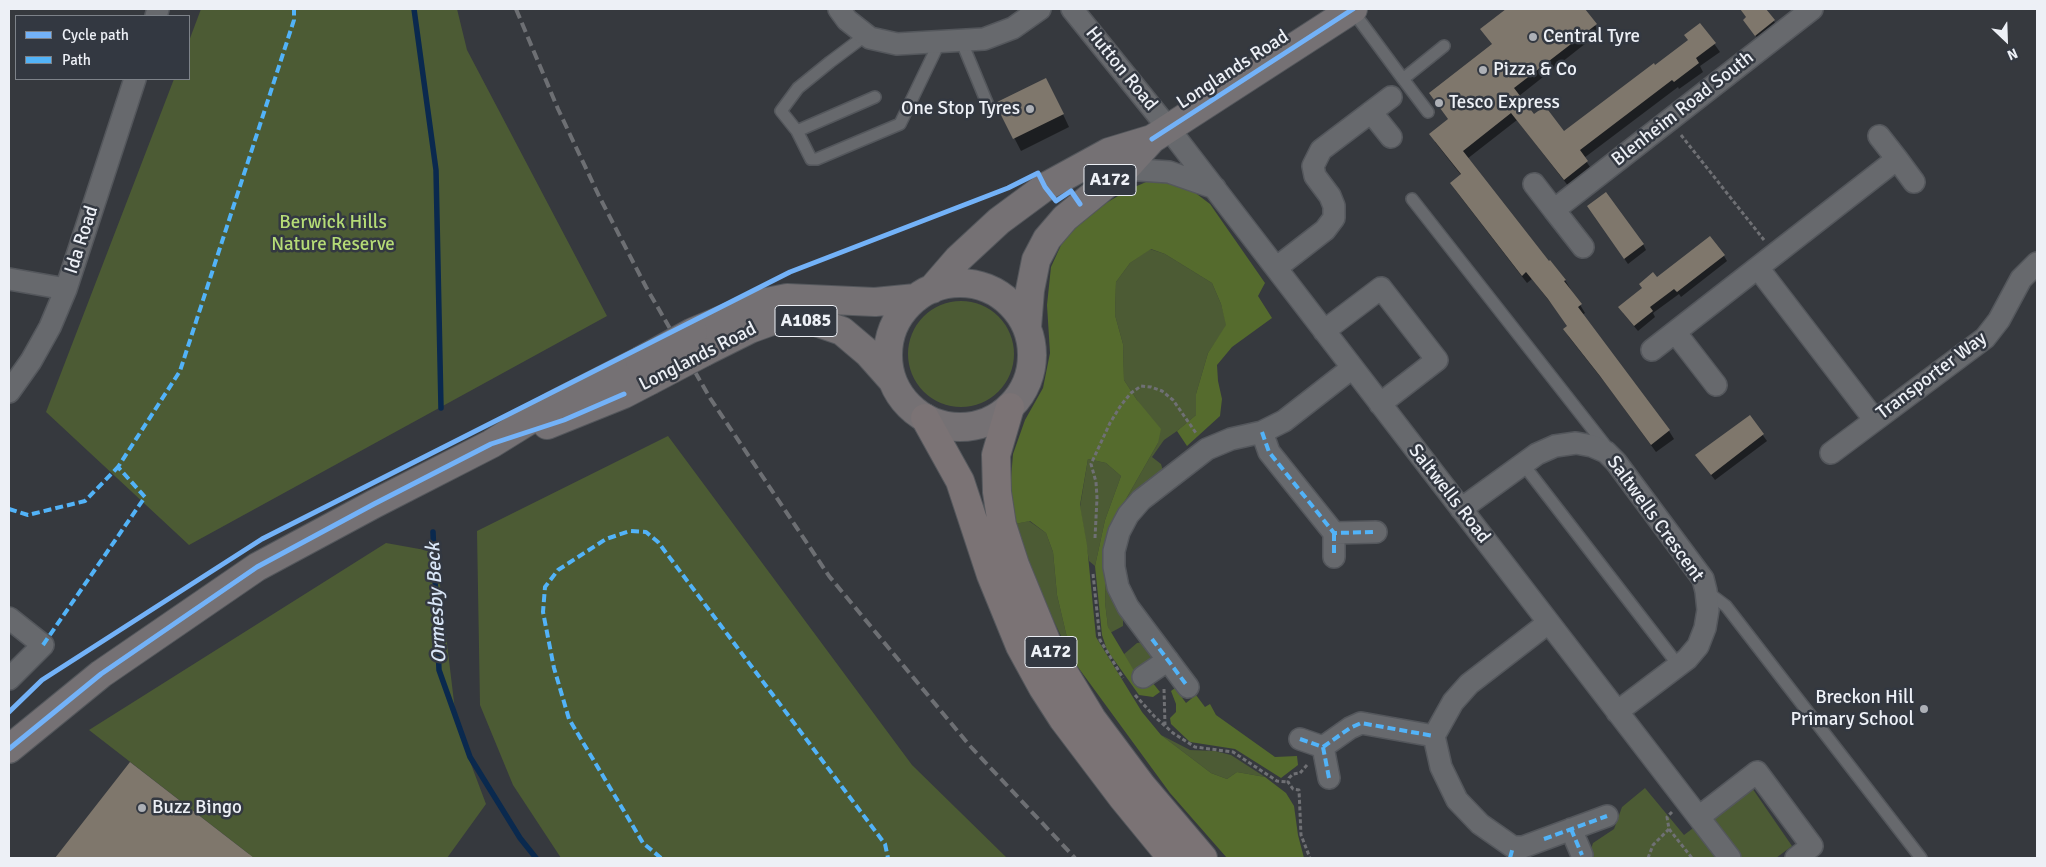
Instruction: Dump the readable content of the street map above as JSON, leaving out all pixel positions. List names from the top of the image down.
{
  "streets": {
    "highway": ["A172"],
    "main road": ["Longlands Road", "A1085"],
    "street": [
      "Hutton Road",
      "Blenheim Road South",
      "Ida Road",
      "Transporter Way",
      "Saltwells Road",
      "Saltwells Crescent"
    ]
  },
  "crossings": [
    ["Hutton Road", "Longlands Road"],
    ["Hutton Road", "Saltwells Road"],
    ["Longlands Road", "A172"],
    ["Longlands Road", "Saltwells Road"],
    ["Saltwells Road", "Saltwells Crescent"]
  ],
  "water": ["Ormesby Beck"],
  "parks": ["Berwick Hills Nature Reserve"],
  "places": [
    "Central Tyre",
    "Pizza & Co",
    "Tesco Express",
    "One Stop Tyres",
    "Breckon Hill Primary School",
    "Buzz Bingo"
  ],
  "legend": ["Cycle path", "Path"],
  "north": "bottom right"
}
